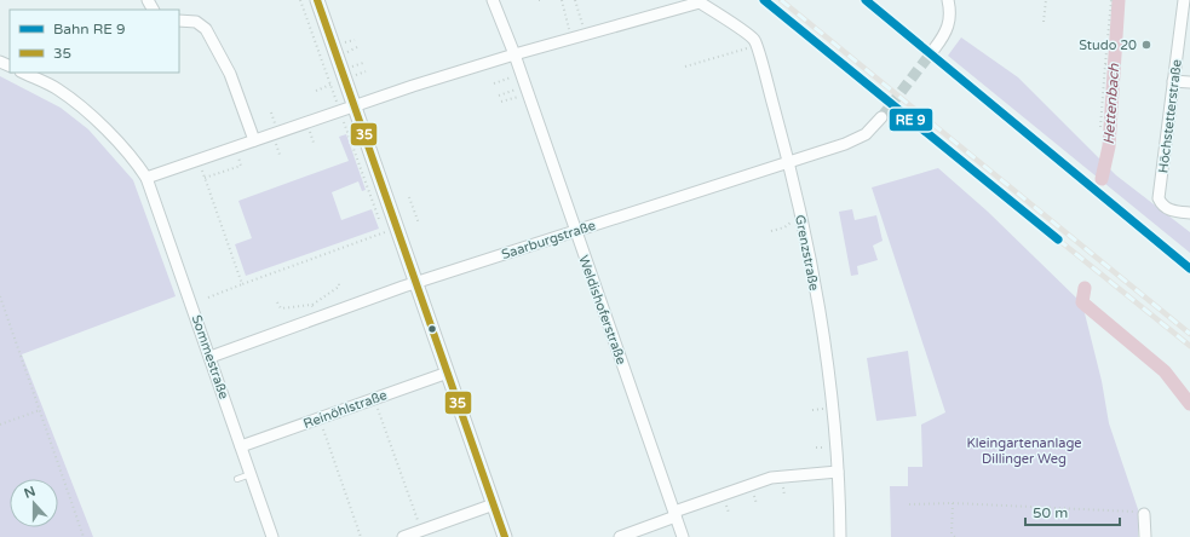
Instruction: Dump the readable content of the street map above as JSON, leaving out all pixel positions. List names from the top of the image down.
{
  "streets": {
    "street": [
      "Höchstetterstraße",
      "Saarburgstraße",
      "Grenzstraße",
      "Weldishoferstraße",
      "Sommestraße",
      "Reinöhlstraße"
    ]
  },
  "crossings": [
    ["Saarburgstraße", "Grenzstraße"],
    ["Saarburgstraße", "Weldishoferstraße"],
    ["Saarburgstraße", "Sommestraße"],
    ["Sommestraße", "Reinöhlstraße"]
  ],
  "water": ["Hettenbach"],
  "parks": ["Kleingartenanlage Dillinger Weg"],
  "places": ["Studo 20"],
  "lines": ["transit line 35"],
  "legend": ["Bahn RE 9", "35"],
  "scale_bar": "50 m",
  "north": "top"
}
